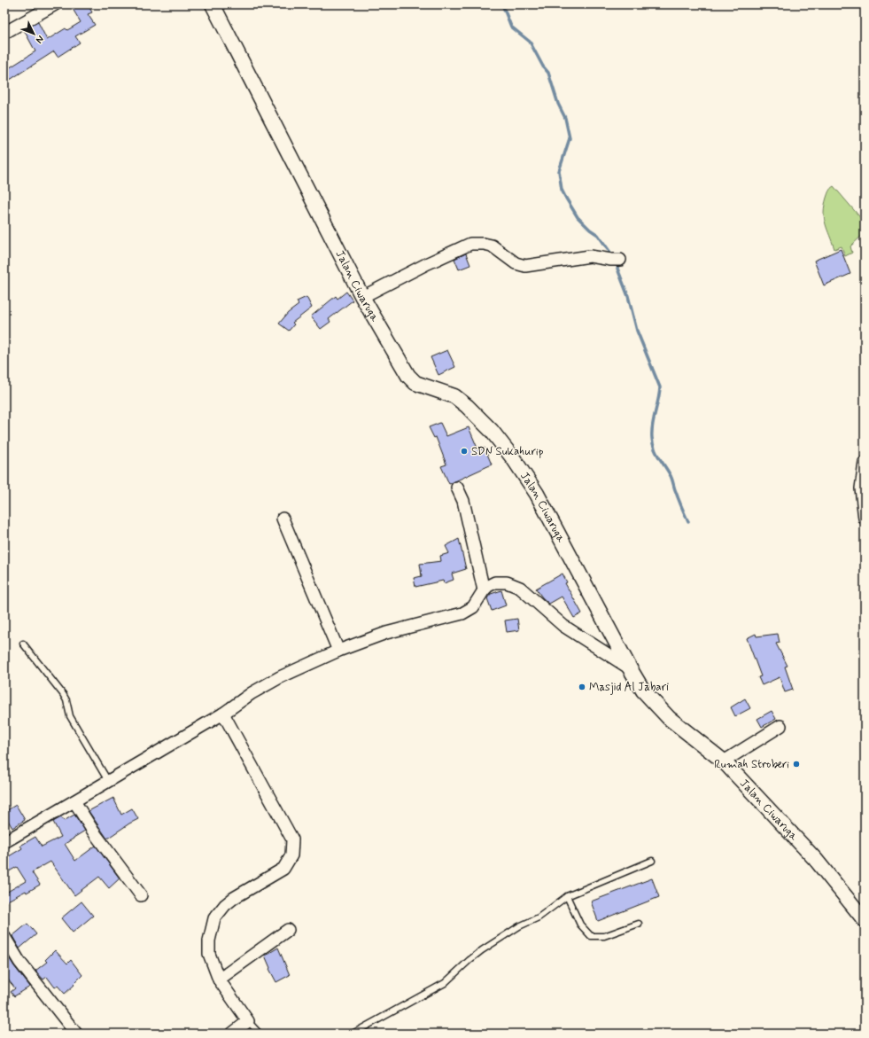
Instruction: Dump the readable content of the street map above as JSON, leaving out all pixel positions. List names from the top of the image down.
{
  "streets": {
    "street": ["Jalan Ciwaruga"]
  },
  "places": ["SDN Sukahurip", "Masjid Al Jabari", "Rumah Stroberi"],
  "north": "bottom right"
}
